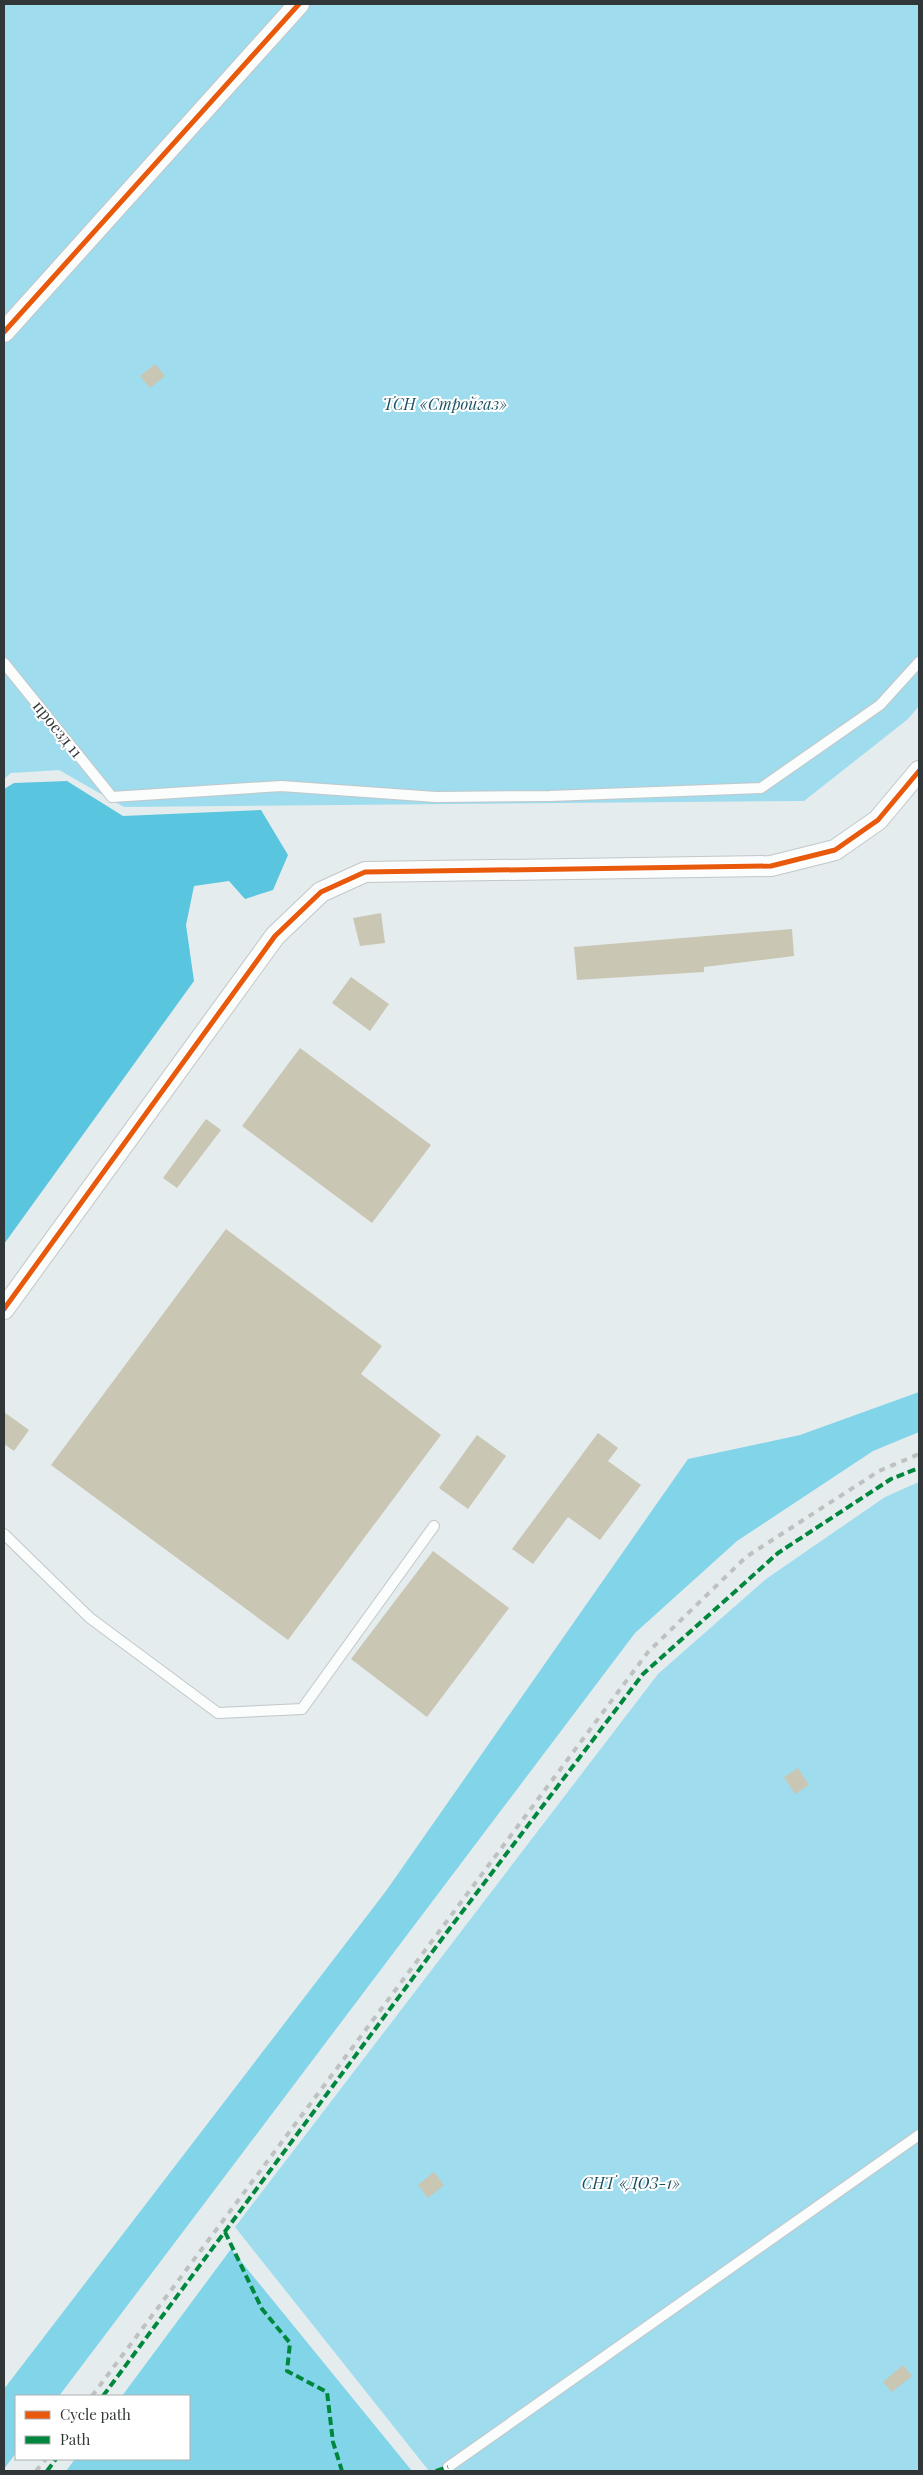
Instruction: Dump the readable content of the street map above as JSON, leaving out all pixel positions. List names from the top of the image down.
{
  "streets": {
    "lane": ["проезд 11"]
  },
  "parks": ["ТСН «Стройгаз»", "СНТ «ДОЗ-1»"],
  "legend": ["Cycle path", "Path"]
}
